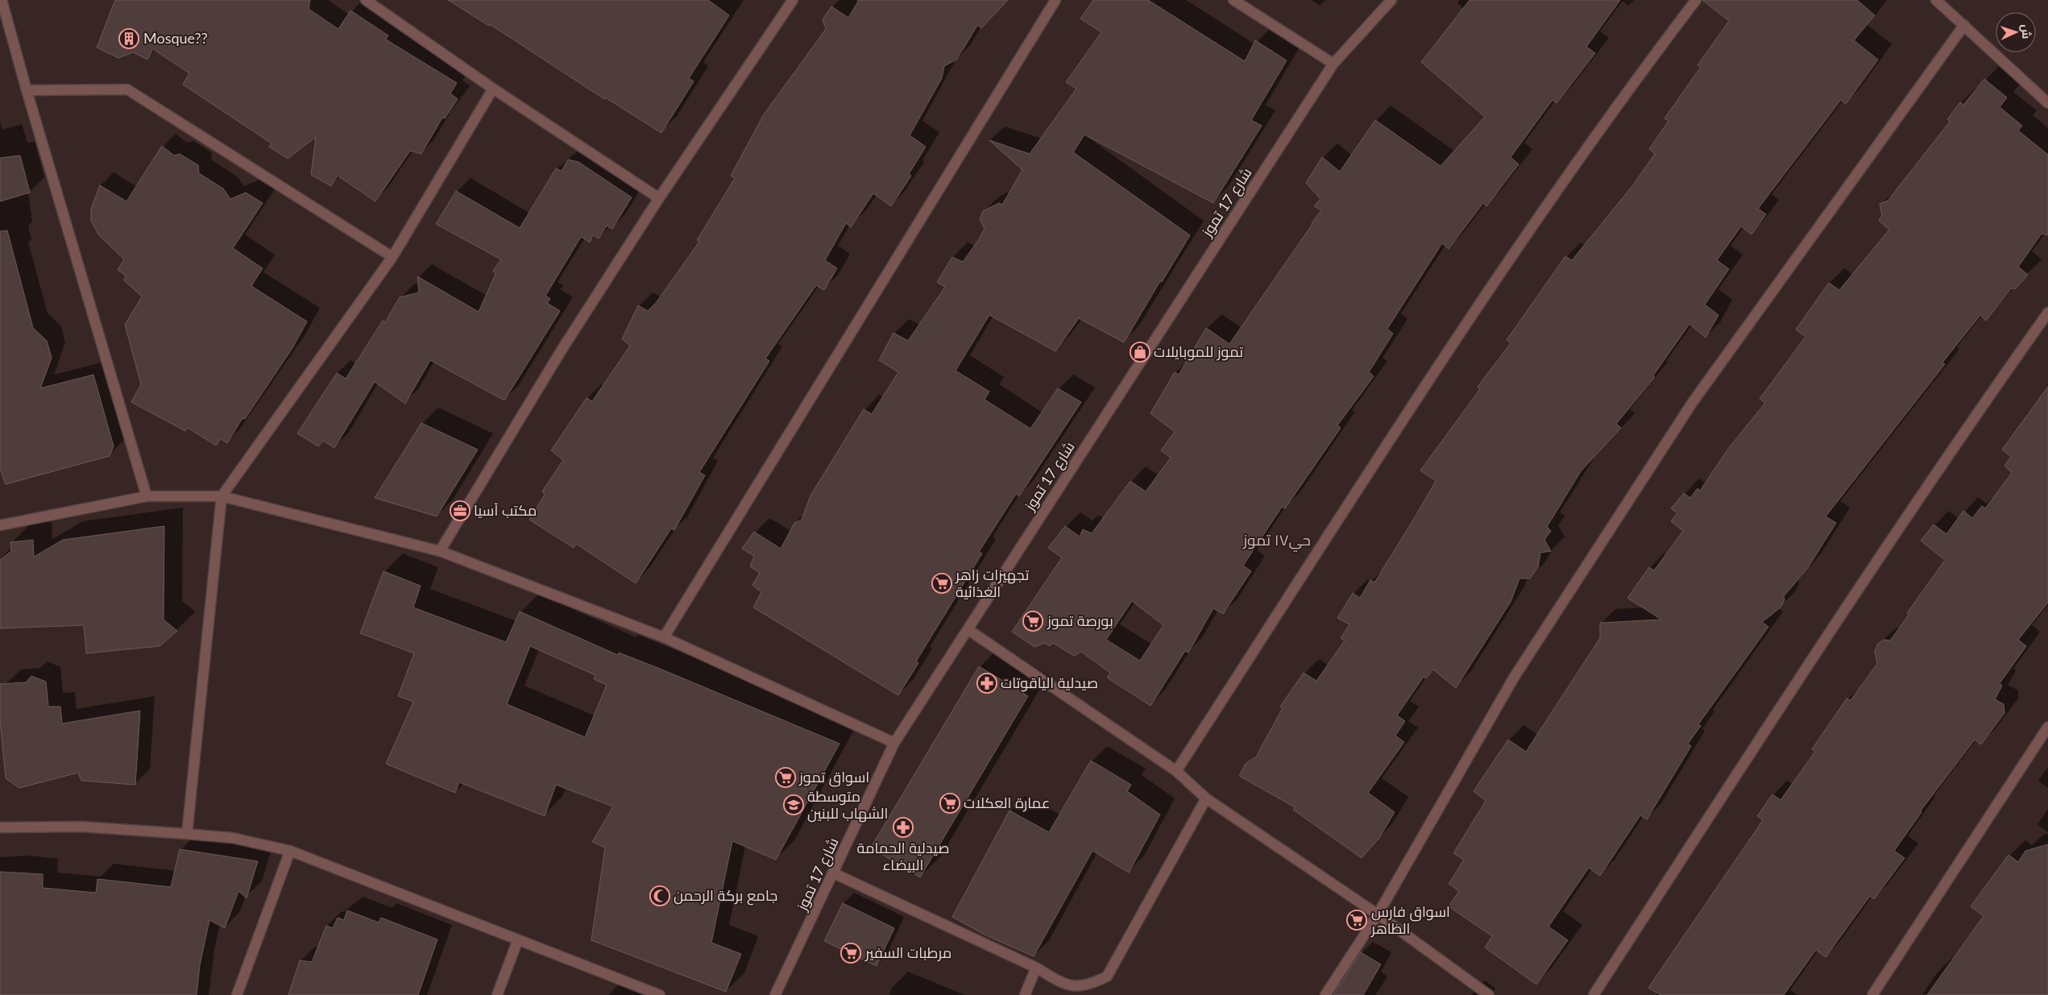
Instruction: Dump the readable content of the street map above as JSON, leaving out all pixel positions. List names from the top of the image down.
{
  "streets": {
    "street": ["شارع 17 تموز"]
  },
  "districts": ["حي۱۷ تموز"],
  "places": {
    "building": ["Mosque??"],
    "shop": ["تموز للموبايلات"],
    "office": ["مكتب آسيا"],
    "supermarket": [
      "تجهيزات زاهر الغذائية",
      "بورصة تموز",
      "اسواق تموز",
      "عمارة العكلات",
      "اسواق فارس الظاهر",
      "مرطبات السفير"
    ],
    "pharmacy": ["صيدلية الياقوتات", "صيدلية الحمامة البيضاء"],
    "school or university": ["متوسطة الشهاب للبنين"],
    "mosque": ["جامع بركة الرحمن"]
  },
  "north": "right"
}
